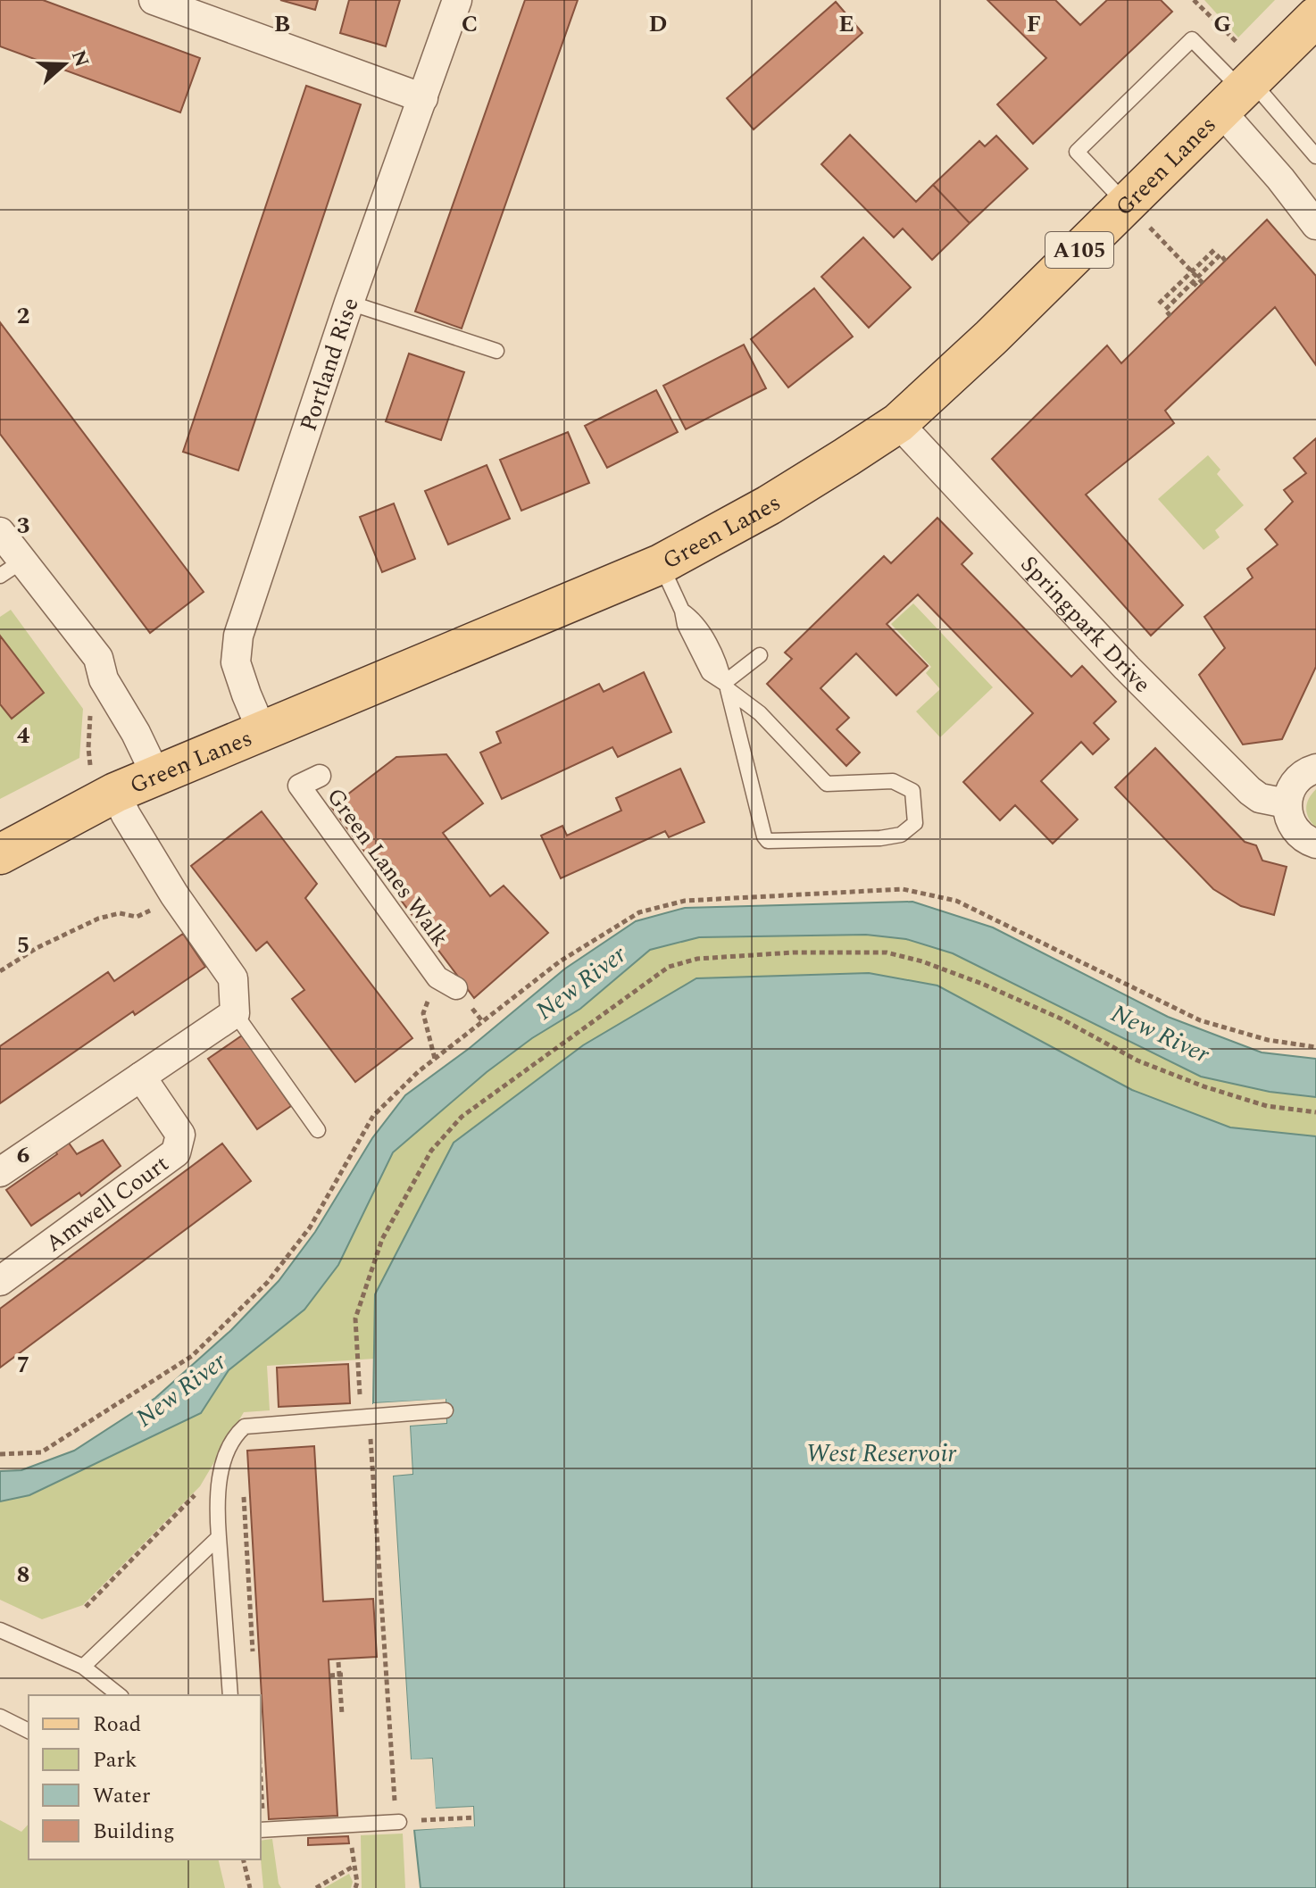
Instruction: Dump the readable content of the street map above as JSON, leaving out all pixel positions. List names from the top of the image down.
{
  "streets": {
    "main road": ["Green Lanes", "A105"],
    "street": [
      "Portland Rise",
      "Springpark Drive",
      "Green Lanes Walk",
      "Amwell Court"
    ]
  },
  "crossings": [
    ["Green Lanes", "Portland Rise"],
    ["Green Lanes", "Springpark Drive"]
  ],
  "water": ["New River", "West Reservoir"],
  "legend": [
    "Road",
    "Park",
    "Water",
    "Building"
  ],
  "north": "right",
  "grid": {
    "columns": [
      "B",
      "C",
      "D",
      "E",
      "F",
      "G"
    ],
    "rows": [
      "2",
      "3",
      "4",
      "5",
      "6",
      "7",
      "8"
    ]
  }
}
